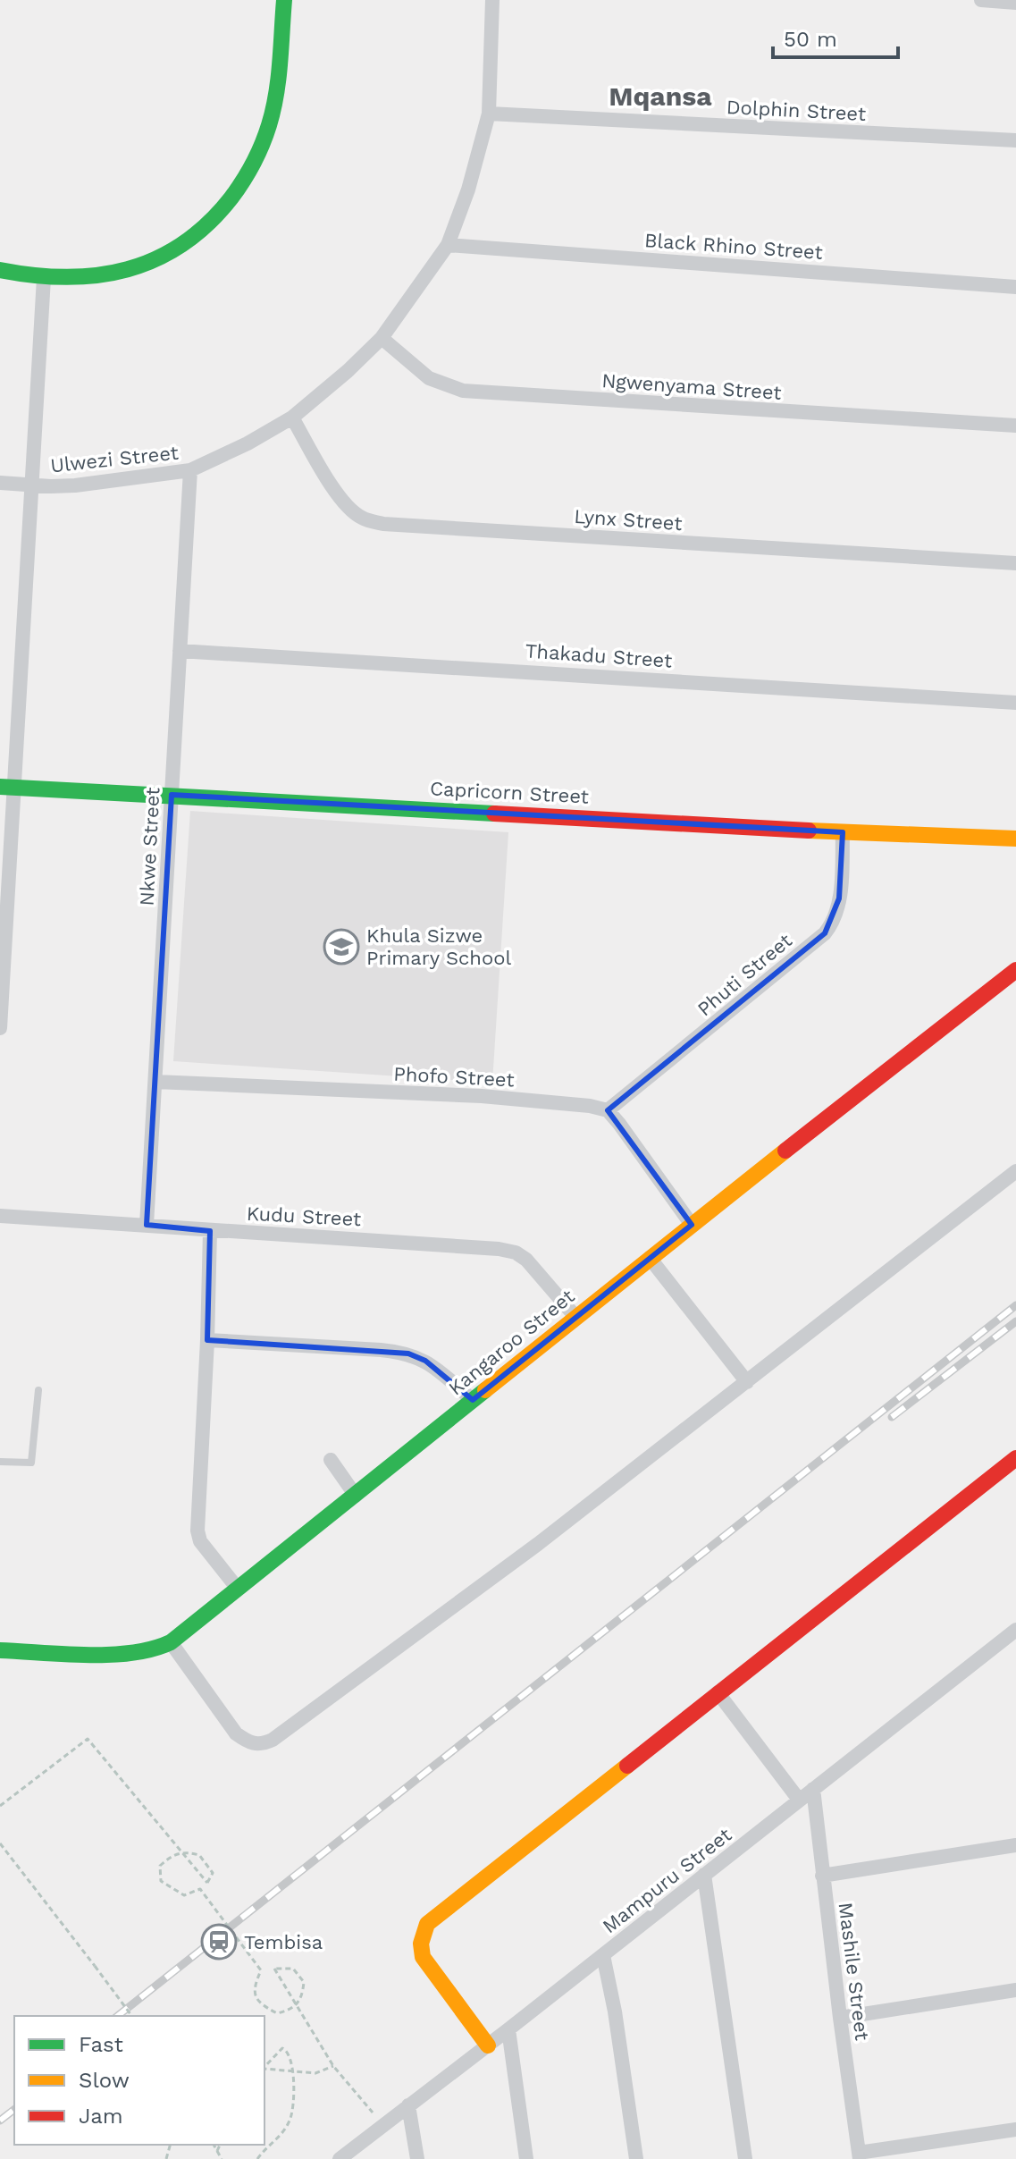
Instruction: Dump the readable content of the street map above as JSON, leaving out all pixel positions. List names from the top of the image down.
{
  "streets": {
    "street": [
      "Dolphin Street",
      "Black Rhino Street",
      "Ngwenyama Street",
      "Ulwezi Street",
      "Lynx Street",
      "Thakadu Street",
      "Capricorn Street",
      "Nkwe Street",
      "Phuti Street",
      "Phofo Street",
      "Kudu Street",
      "Kangaroo Street",
      "Mampuru Street",
      "Mashile Street"
    ]
  },
  "crossings": [
    ["Dolphin Street", "Ulwezi Street"],
    ["Black Rhino Street", "Ulwezi Street"],
    ["Ngwenyama Street", "Ulwezi Street"],
    ["Ulwezi Street", "Lynx Street"],
    ["Ulwezi Street", "Nkwe Street"],
    ["Thakadu Street", "Nkwe Street"],
    ["Capricorn Street", "Nkwe Street"],
    ["Capricorn Street", "Phuti Street"],
    ["Nkwe Street", "Phofo Street"],
    ["Nkwe Street", "Kudu Street"],
    ["Phuti Street", "Phofo Street"],
    ["Kudu Street", "Kangaroo Street"],
    ["Mampuru Street", "Mashile Street"]
  ],
  "districts": ["Mqansa"],
  "places": {
    "school or university": ["Khula Sizwe Primary School"],
    "station": ["Tembisa"]
  },
  "legend": ["Fast", "Slow", "Jam"],
  "scale_bar": "50 m"
}
